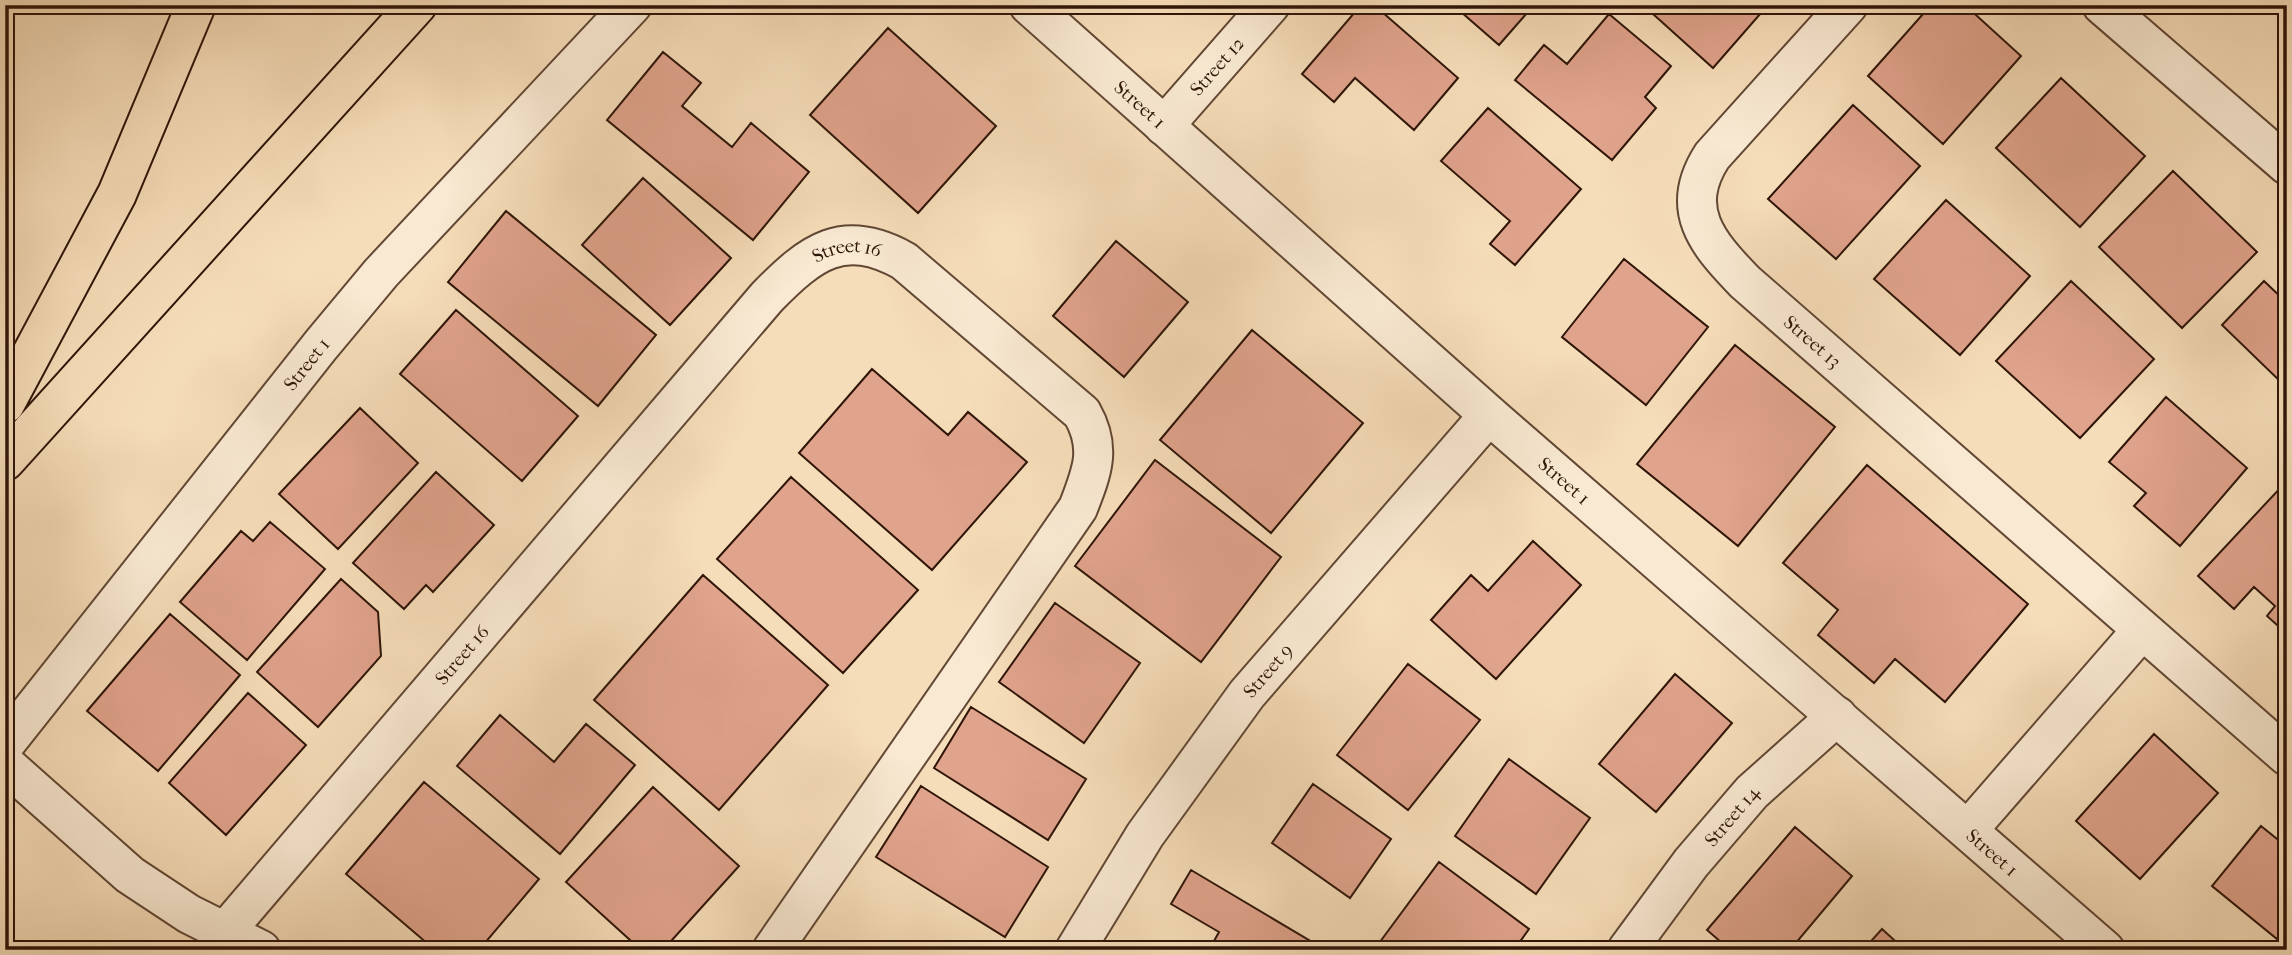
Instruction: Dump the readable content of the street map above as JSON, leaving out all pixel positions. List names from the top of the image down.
{
  "streets": {
    "street": [
      "Street 12",
      "Street 1",
      "Street 16",
      "Street 13",
      "Street 9",
      "Street 14"
    ]
  },
  "crossings": [
    ["Street 12", "Street 1"],
    ["Street 1", "Street 9"],
    ["Street 1", "Street 14"]
  ]
}
